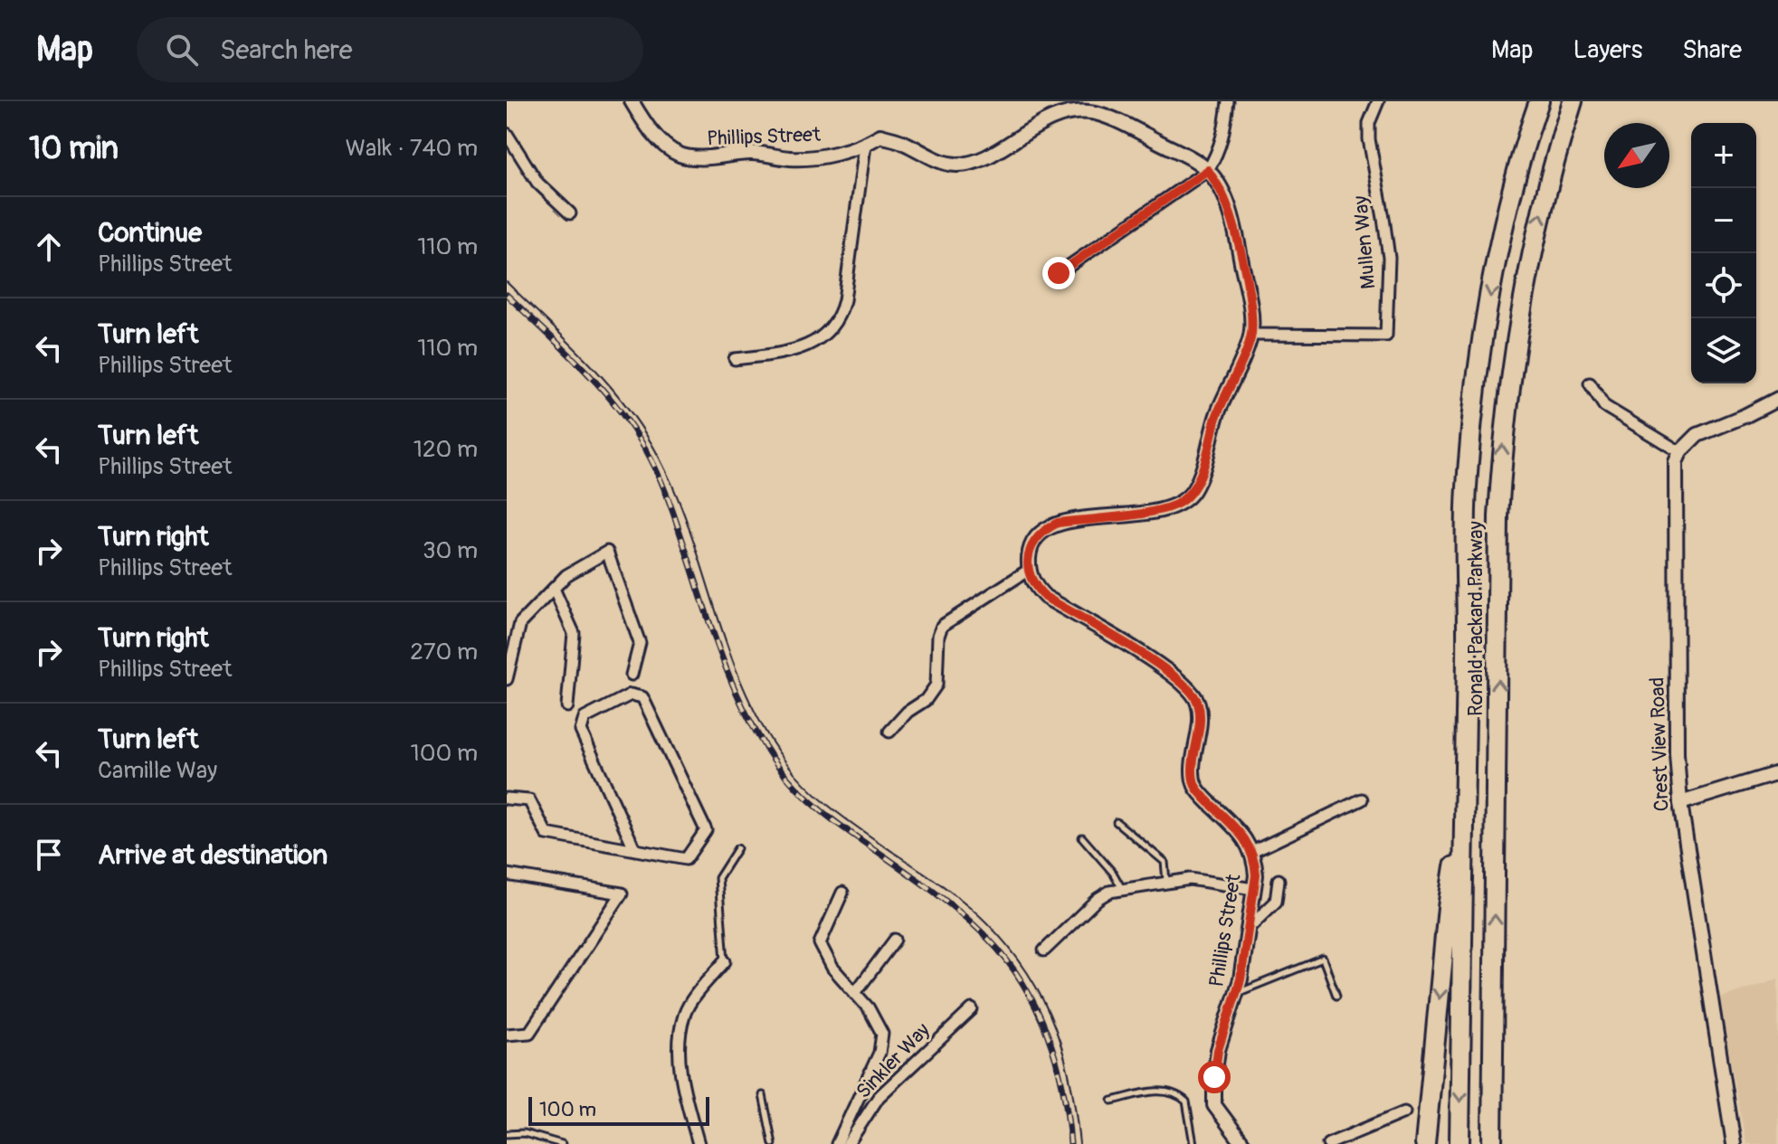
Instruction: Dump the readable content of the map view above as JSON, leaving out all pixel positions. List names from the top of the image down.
{
  "streets": {
    "highway": ["Ronald Packard Parkway"],
    "street": [
      "Phillips Street",
      "Mullen Way",
      "Crest View Road",
      "Sinkler Way"
    ]
  },
  "scale_bar": "100 m",
  "north": "bottom left",
  "page": {
    "header": "Map",
    "search": "Search here",
    "nav": ["Map", "Layers", "Share"],
    "heading": ["10 min", "Walk · 740 m"],
    "map_buttons": ["+", "−"],
    "list": [
      ["Continue", "Phillips Street", "110 m"],
      ["Turn left", "Phillips Street", "110 m"],
      ["Turn left", "Phillips Street", "120 m"],
      ["Turn right", "Phillips Street", "30 m"],
      ["Turn right", "Phillips Street", "270 m"],
      ["Turn left", "Camille Way", "100 m"],
      "Arrive at destination"
    ],
    "scale": "100 m"
  }
}
